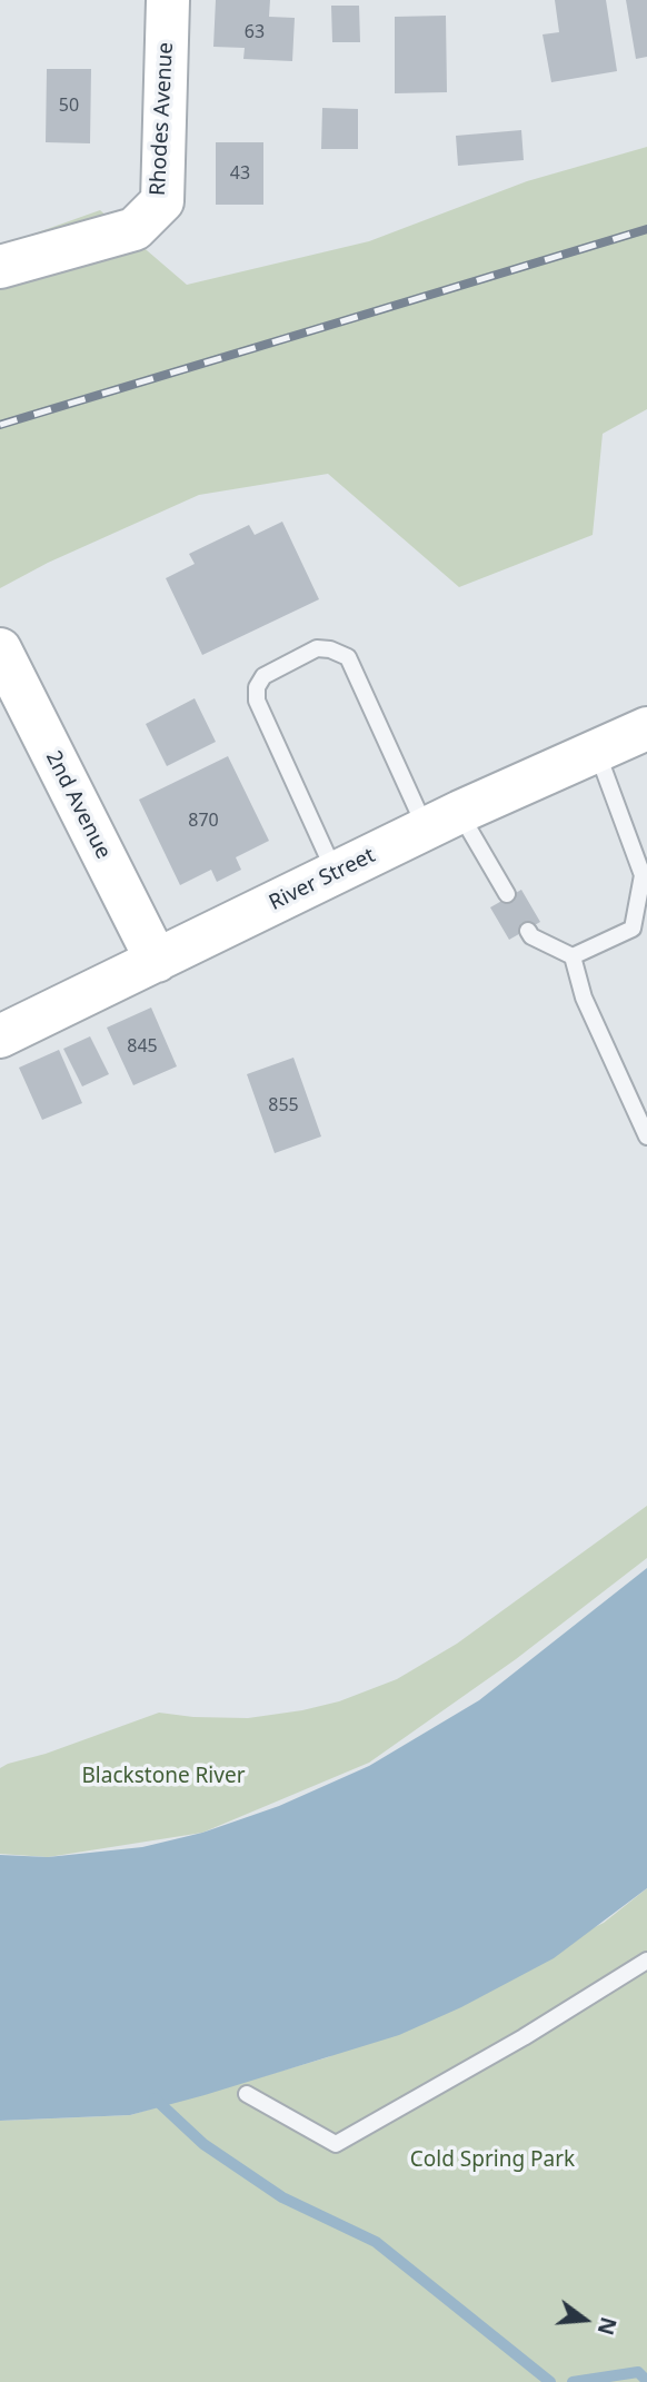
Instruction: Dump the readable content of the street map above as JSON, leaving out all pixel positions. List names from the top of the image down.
{
  "streets": {
    "street": ["Rhodes Avenue", "2nd Avenue", "River Street"]
  },
  "crossings": [
    ["2nd Avenue", "River Street"]
  ],
  "parks": ["Blackstone River", "Cold Spring Park"],
  "house_numbers": [
    "63",
    "50",
    "43",
    "870",
    "845",
    "855"
  ],
  "north": "right"
}
